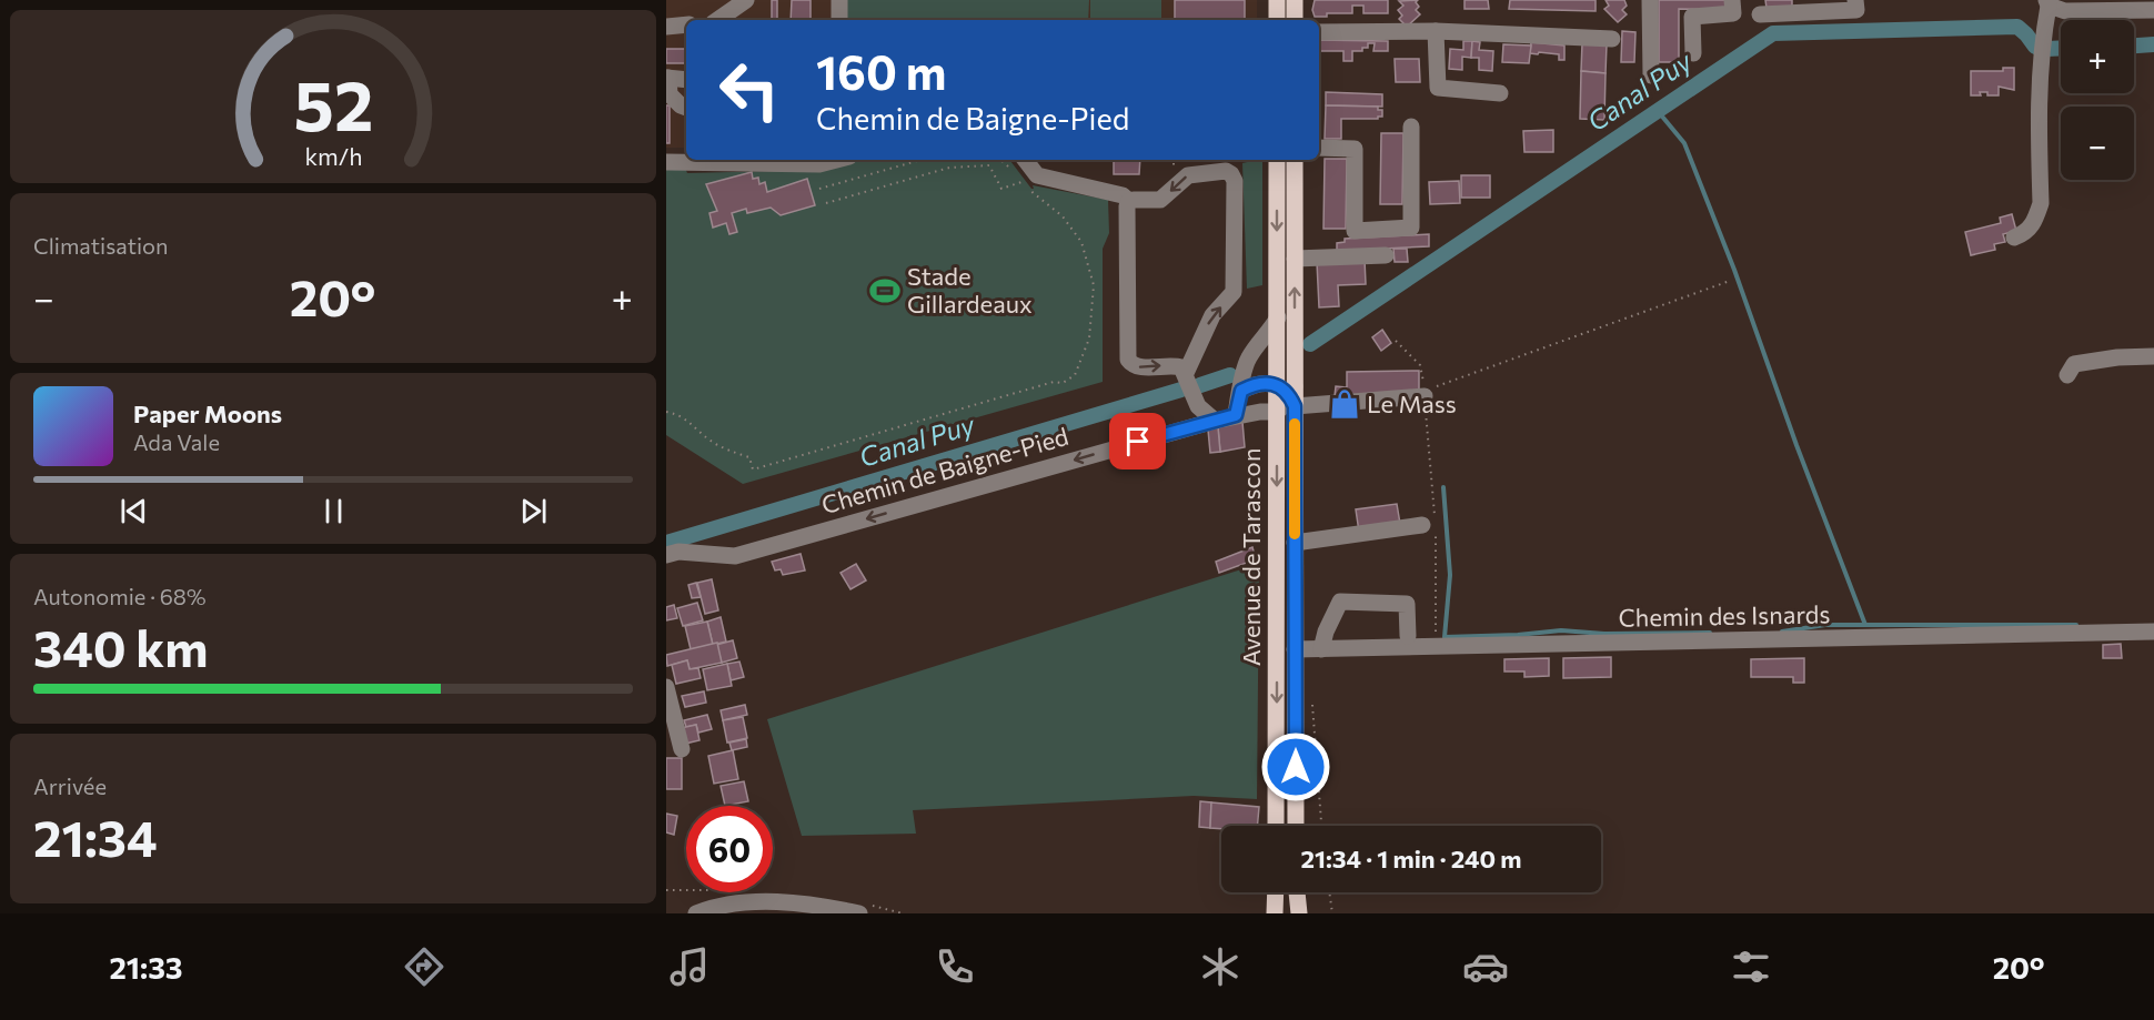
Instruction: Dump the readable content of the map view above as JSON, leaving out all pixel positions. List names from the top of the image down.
{
  "streets": {
    "main road": ["Avenue de Tarascon"],
    "street": ["Chemin de Baigne-Pied", "Chemin des Isnards"]
  },
  "crossings": [
    ["Chemin de Baigne-Pied", "Avenue de Tarascon"],
    ["Avenue de Tarascon", "Chemin des Isnards"]
  ],
  "one_way": ["Chemin de Baigne-Pied"],
  "water": ["Canal Puy"],
  "places": {
    "sports": ["Stade Gillardeaux"],
    "shop": ["Le Mass"]
  },
  "page": {
    "map_buttons": ["+", "−"],
    "turn": ["160 m", "Chemin de Baigne-Pied"],
    "tile": [
      "Climatisation",
      ["Autonomie · 68%", "340 km"],
      ["Arrivée", "21:34"]
    ],
    "heat": ["−", "20°", "+"],
    "song": ["Paper Moons", "Ada Vale"],
    "limit": "60",
    "trip": "21:34 · 1 min · 240 m",
    "tabs": ["21:33", "20°"],
    "gauge": ["52", "km/h"]
  }
}
